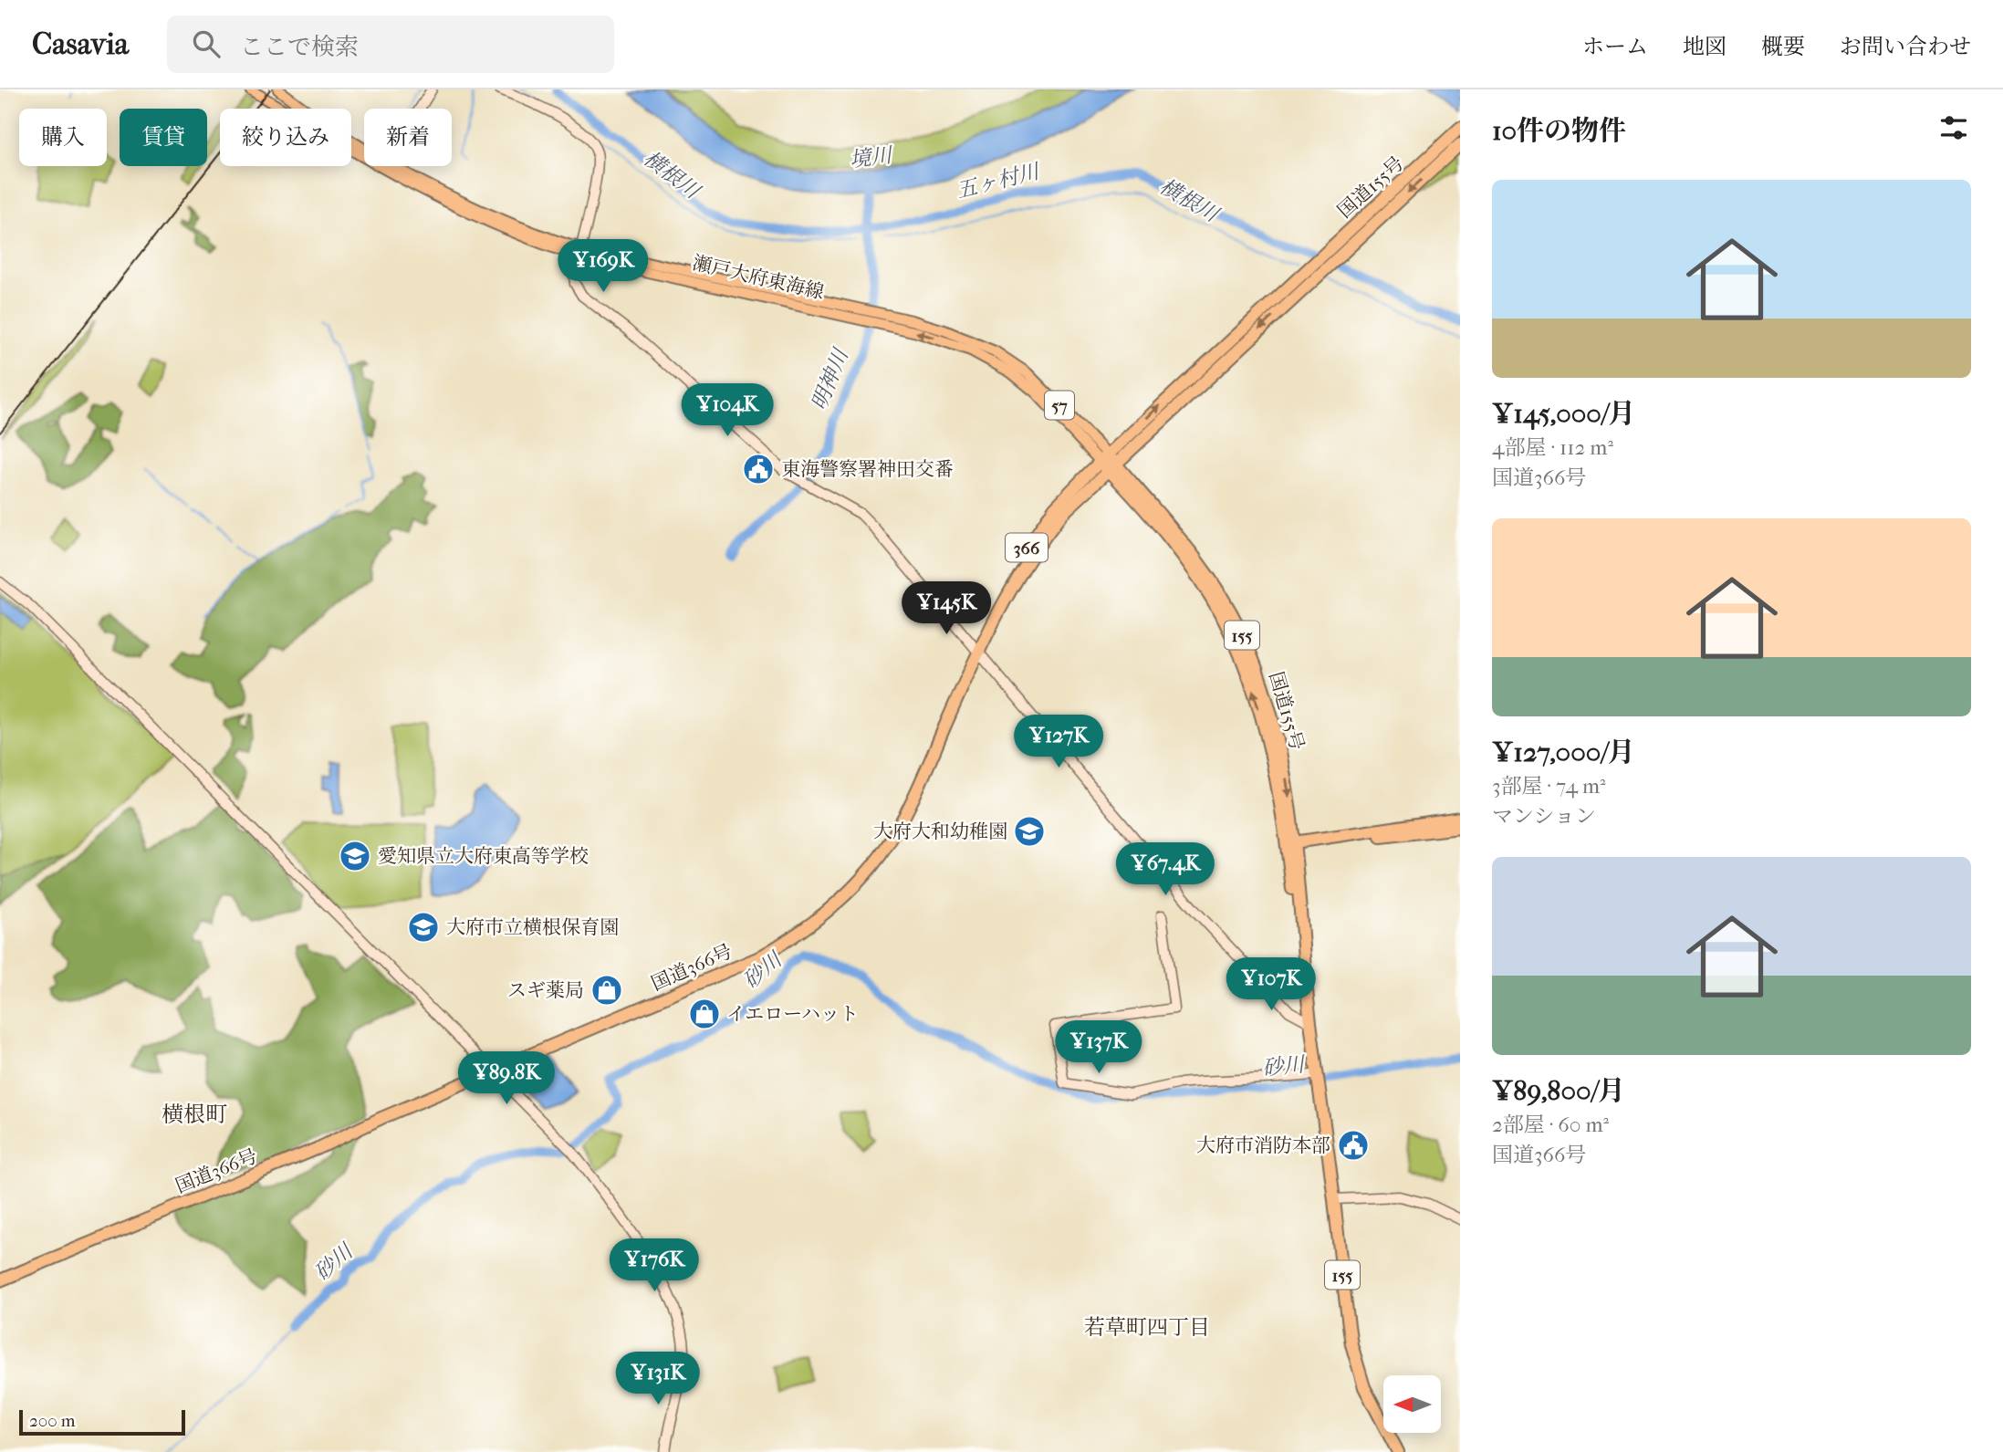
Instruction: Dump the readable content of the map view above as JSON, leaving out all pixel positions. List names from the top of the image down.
{
  "streets": {
    "highway": [
      "国道155号",
      "366",
      "155",
      "国道366号"
    ],
    "main road": ["瀬戸大府東海線", "57"]
  },
  "crossings": [
    ["国道155号", "瀬戸大府東海線"],
    ["国道155号", "国道366号"],
    ["瀬戸大府東海線", "国道366号"]
  ],
  "districts": ["横根町", "若草町四丁目"],
  "water": [
    "境川",
    "横根川",
    "五ヶ村川",
    "明神川",
    "砂川"
  ],
  "places": {
    "public building": ["東海警察署神田交番", "大府市消防本部"],
    "school or university": ["大府大和幼稚園", "愛知県立大府東高等学校", "大府市立横根保育園"],
    "shop": ["スギ薬局", "イエローハット"]
  },
  "scale_bar": "200 m",
  "north": "left",
  "page": {
    "header": "Casavia",
    "search": "ここで検索",
    "nav": [
      "ホーム",
      "地図",
      "概要",
      "お問い合わせ"
    ],
    "heading": "10件の物件",
    "chip": [
      "購入",
      "賃貸",
      "絞り込み",
      "新着"
    ],
    "list": [
      {
        "name": "¥145,000/月",
        "note": "4部屋 · 112 m² · 国道366号"
      },
      {
        "name": "¥127,000/月",
        "note": "3部屋 · 74 m² · マンション"
      },
      {
        "name": "¥89,800/月",
        "note": "2部屋 · 60 m² · 国道366号"
      }
    ],
    "price": [
      "¥169K",
      "¥104K",
      "¥145K",
      "¥127K",
      "¥67.4K",
      "¥107K",
      "¥137K",
      "¥89.8K",
      "¥176K",
      "¥131K"
    ],
    "scale": "200 m"
  }
}
